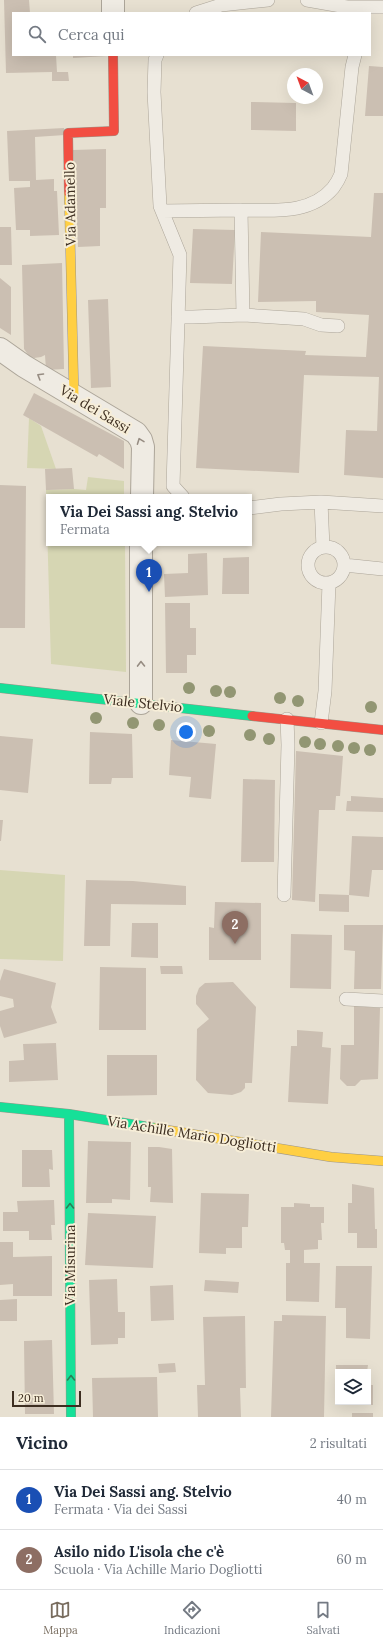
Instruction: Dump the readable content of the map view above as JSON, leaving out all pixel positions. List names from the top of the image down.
{
  "streets": {
    "street": [
      "Via Adamello",
      "Via dei Sassi",
      "Viale Stelvio",
      "Via Achille Mario Dogliotti",
      "Via Misurina"
    ]
  },
  "crossings": [
    ["Via Adamello", "Via dei Sassi"],
    ["Via Achille Mario Dogliotti", "Via Misurina"]
  ],
  "one_way": ["Via dei Sassi", "Via Misurina"],
  "scale_bar": "20 m",
  "north": "top left",
  "page": {
    "search": "Cerca qui",
    "popup": ["Via Dei Sassi ang. Stelvio", "Fermata"],
    "pins": ["1", "2"],
    "scale": "20 m",
    "heading": ["Vicino", "2 risultati"],
    "list": [
      {
        "mark": "1",
        "name": "Via Dei Sassi ang. Stelvio",
        "note": "Fermata · Via dei Sassi",
        "value": "40 m"
      },
      {
        "mark": "2",
        "name": "Asilo nido L'isola che c'è",
        "note": "Scuola · Via Achille Mario Dogliotti",
        "value": "60 m"
      }
    ],
    "nav": ["Mappa", "Indicazioni", "Salvati"]
  }
}
